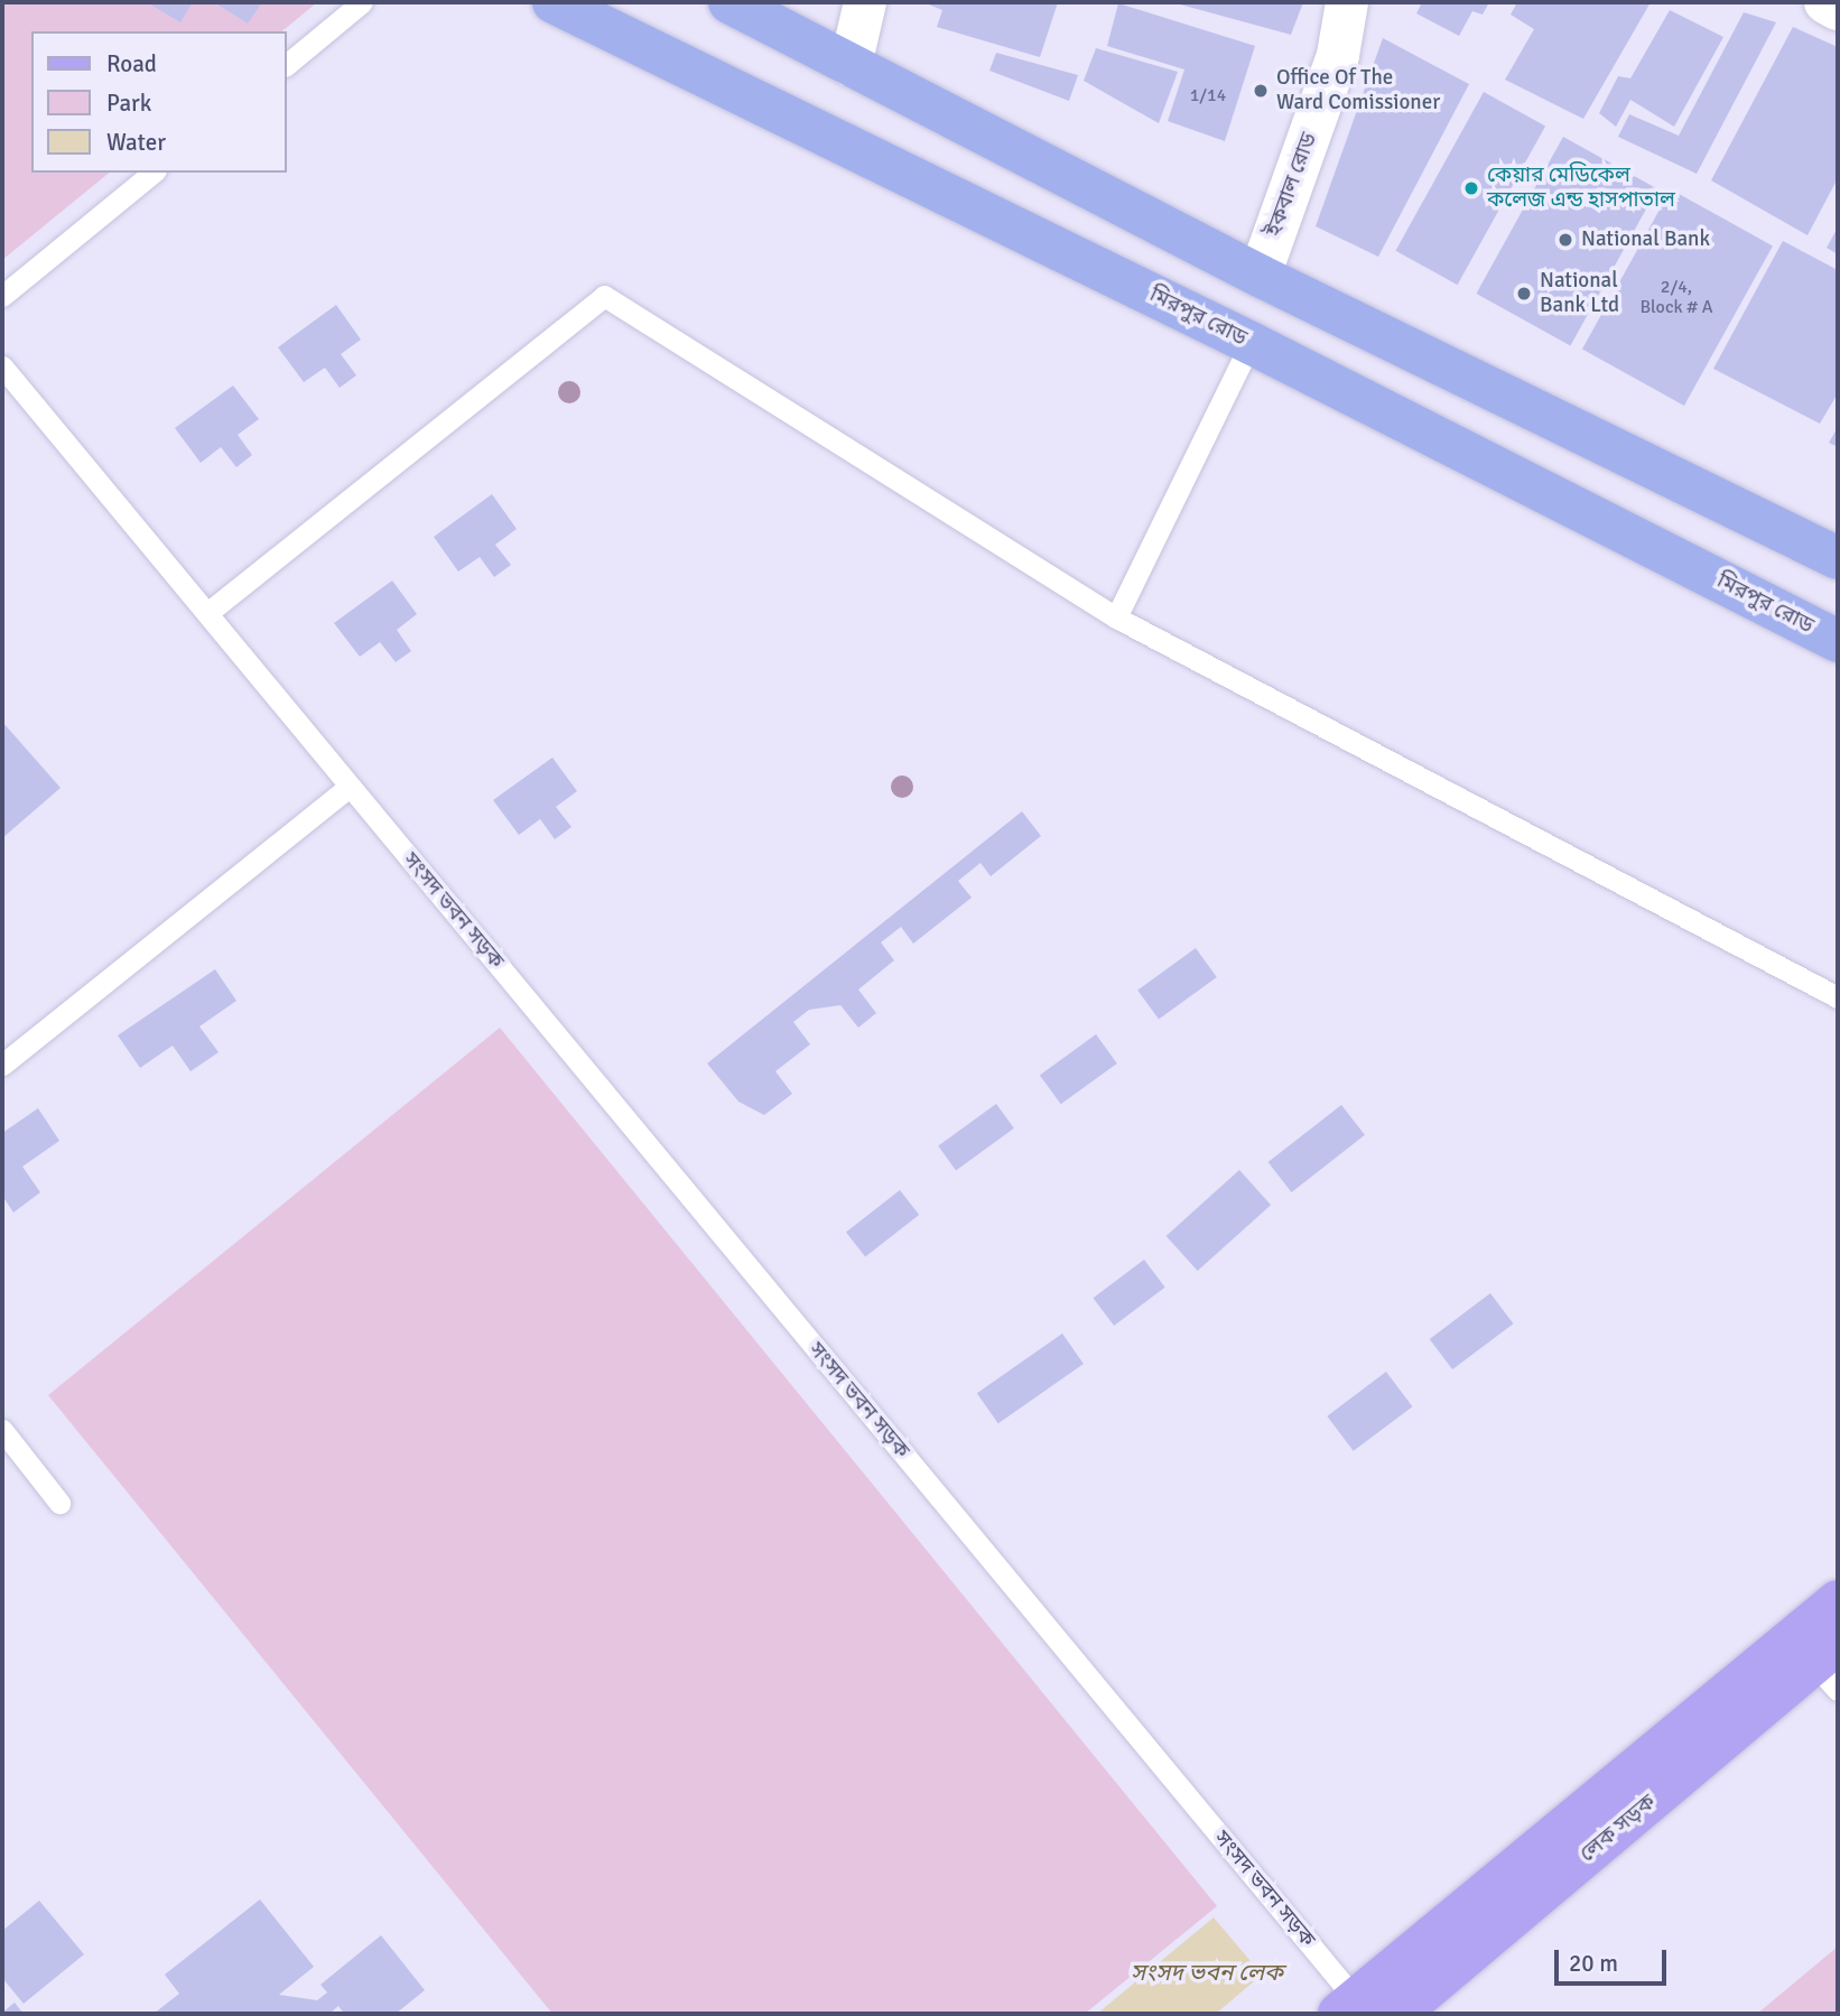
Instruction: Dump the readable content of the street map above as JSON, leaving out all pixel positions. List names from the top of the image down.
{
  "streets": {
    "highway": ["মিরপুর রোড"],
    "main road": ["লেক সড়ক"],
    "street": ["ইকবাল রোড"],
    "lane": ["সংসদ ভবন সড়ক"]
  },
  "water": ["সংসদ ভবন লেক"],
  "places": [
    "Office Of The Ward Comissioner",
    "কেয়ার মেডিকেল কলেজ এন্ড হাসপাতাল",
    "National Bank",
    "National Bank Ltd"
  ],
  "house_numbers": ["1/14", "2/4, Block # A"],
  "legend": ["Road", "Park", "Water"],
  "scale_bar": "20 m"
}
